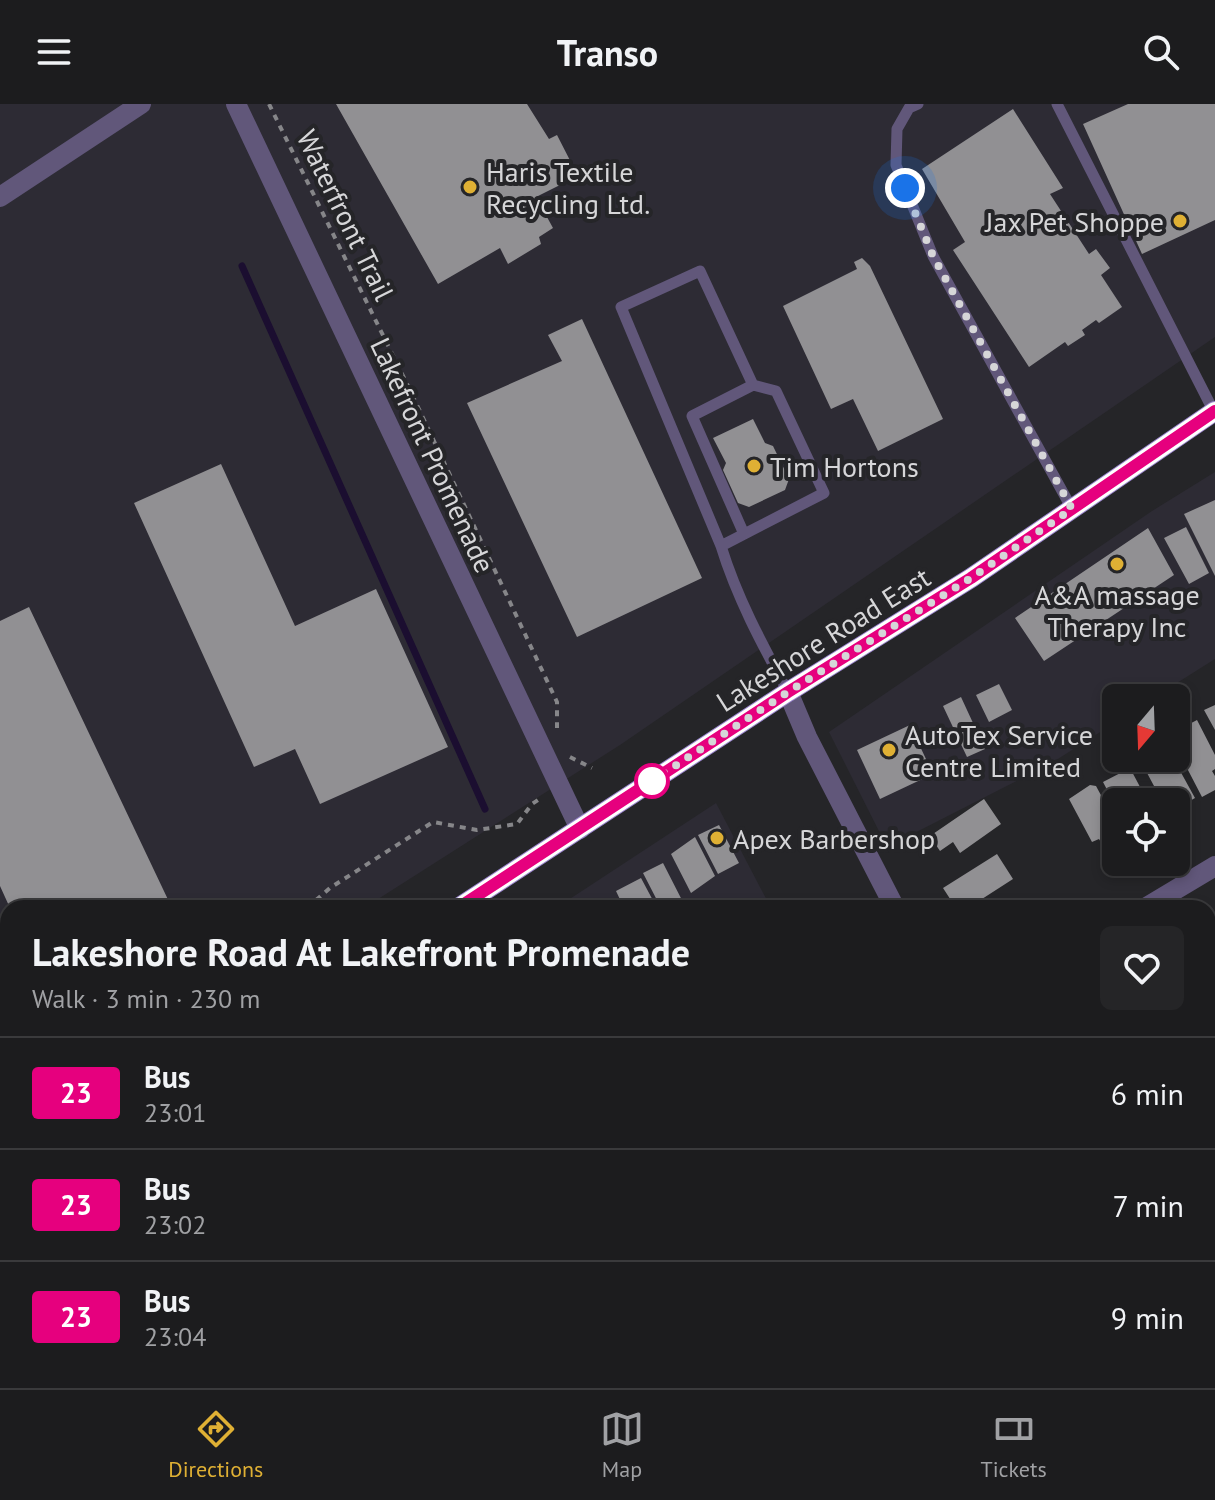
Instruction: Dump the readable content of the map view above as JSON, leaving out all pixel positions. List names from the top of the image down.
{
  "streets": {
    "main road": ["Lakeshore Road East"],
    "street": ["Lakefront Promenade"],
    "path": ["Waterfront Trail"]
  },
  "crossings": [
    ["Lakefront Promenade", "Lakeshore Road East"]
  ],
  "places": [
    "Haris Textile Recycling Ltd.",
    "Jax Pet Shoppe",
    "Tim Hortons",
    "A&A massage Therapy Inc",
    "AutoTex Service Centre Limited",
    "Apex Barbershop"
  ],
  "lines": ["bus line 23"],
  "north": "bottom",
  "page": {
    "header": "Transo",
    "heading": ["Lakeshore Road At Lakefront Promenade", "Walk · 3 min · 230 m"],
    "list": [
      {
        "mark": "23",
        "name": "Bus",
        "note": "23:01",
        "value": "6 min"
      },
      {
        "mark": "23",
        "name": "Bus",
        "note": "23:02",
        "value": "7 min"
      },
      {
        "mark": "23",
        "name": "Bus",
        "note": "23:04",
        "value": "9 min"
      }
    ],
    "tabs": ["Directions", "Map", "Tickets"]
  }
}
